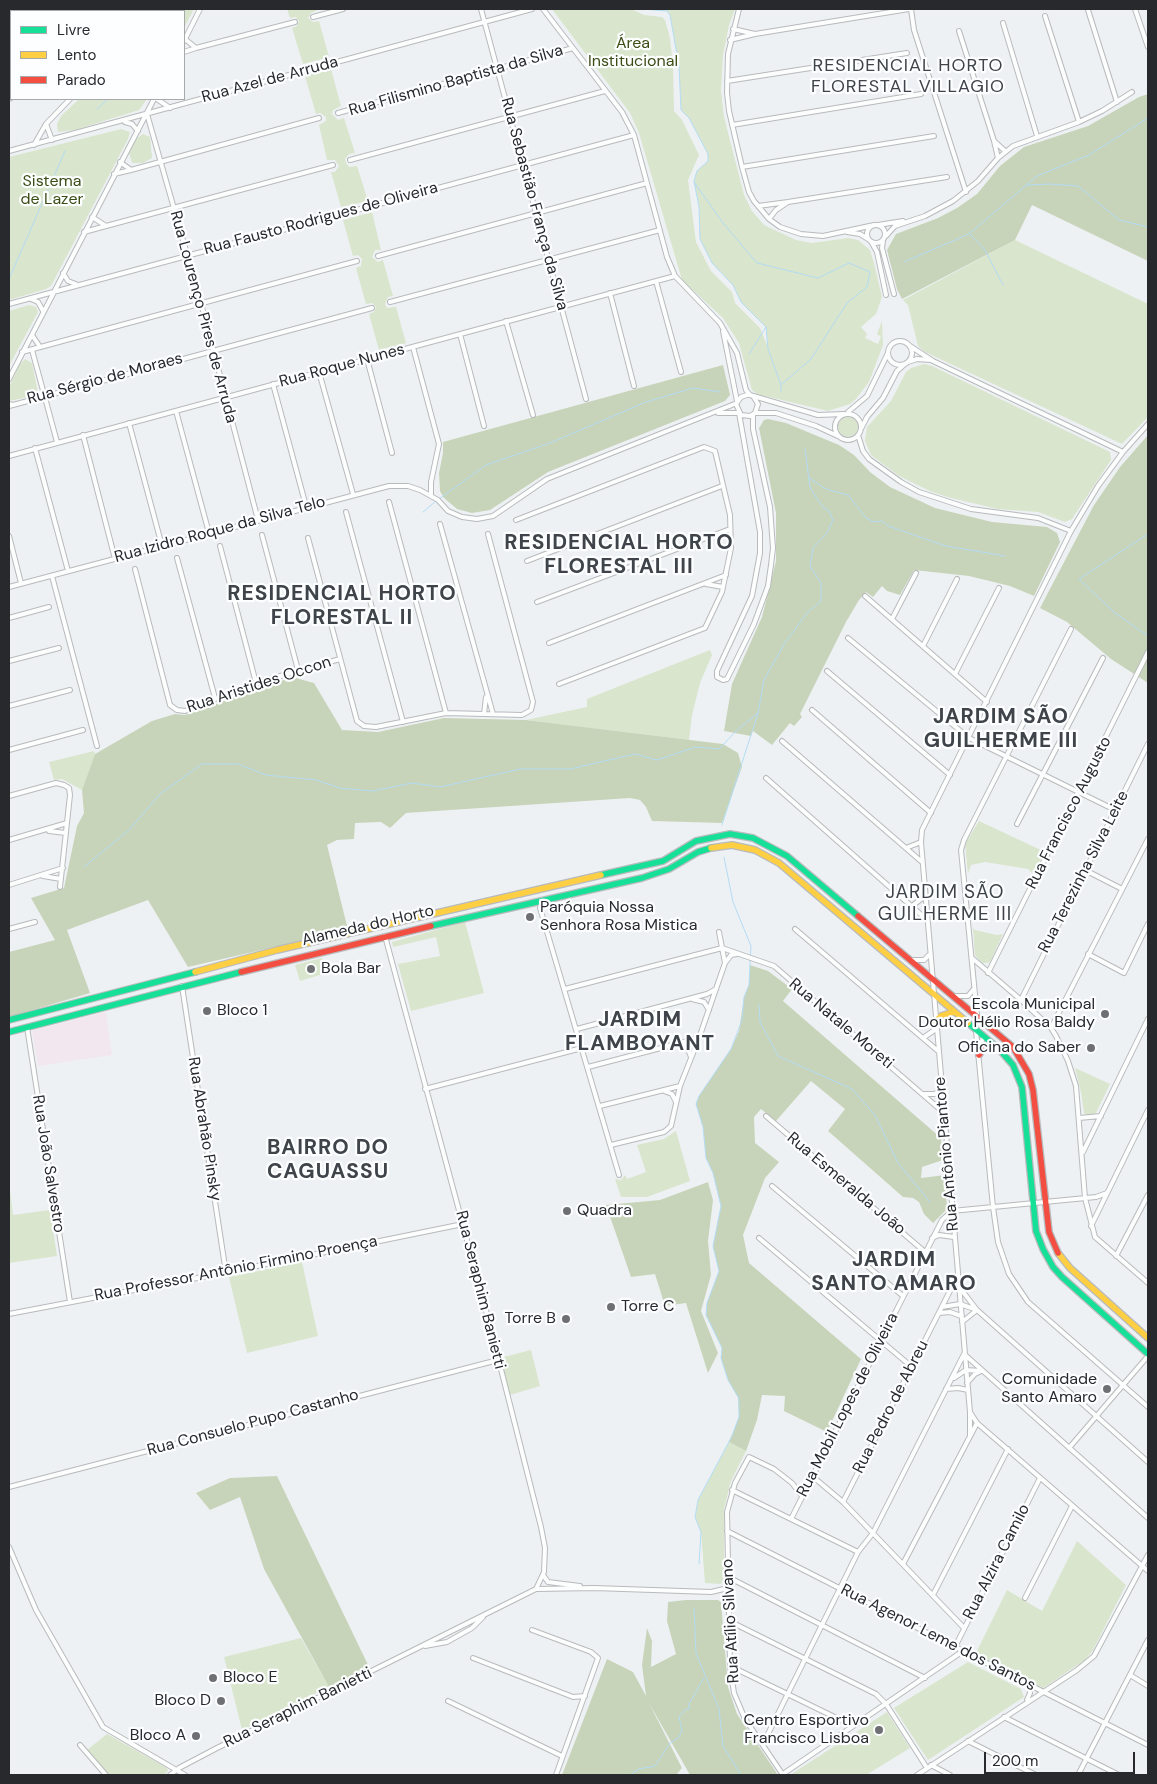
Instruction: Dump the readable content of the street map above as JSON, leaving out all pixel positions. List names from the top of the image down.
{
  "streets": {
    "main road": ["Alameda do Horto"],
    "street": [
      "Rua Azel de Arruda",
      "Rua Filismino Baptista da Silva",
      "Rua Sebastião França da Silva",
      "Rua Fausto Rodrigues de Oliveira",
      "Rua Lourenço Pires de Arruda",
      "Rua Roque Nunes",
      "Rua Sérgio de Moraes",
      "Rua Izidro Roque da Silva Telo",
      "Rua Aristides Occon",
      "Rua Francisco Augusto",
      "Rua Terezinha Silva Leite",
      "Rua Natale Moreti",
      "Rua Abrahão Pinsky",
      "Rua Antônio Piantore",
      "Rua João Salvestro",
      "Rua Esmeralda João",
      "Rua Professor Antônio Firmino Proença",
      "Rua Seraphim Banietti",
      "Rua Mobil Lopes de Oliveira",
      "Rua Pedro de Abreu",
      "Rua Consuelo Pupo Castanho",
      "Rua Alzira Camilo",
      "Rua Atílio Silvano",
      "Rua Agenor Leme dos Santos"
    ]
  },
  "crossings": [
    ["Rua Azel de Arruda", "Rua Sebastião França da Silva"],
    ["Rua Azel de Arruda", "Rua Lourenço Pires de Arruda"],
    ["Rua Filismino Baptista da Silva", "Rua Sebastião França da Silva"],
    ["Rua Sebastião França da Silva", "Rua Fausto Rodrigues de Oliveira"],
    ["Rua Sebastião França da Silva", "Rua Roque Nunes"],
    ["Rua Fausto Rodrigues de Oliveira", "Rua Lourenço Pires de Arruda"],
    ["Rua Lourenço Pires de Arruda", "Rua Roque Nunes"],
    ["Rua Lourenço Pires de Arruda", "Rua Sérgio de Moraes"],
    ["Rua Lourenço Pires de Arruda", "Rua Izidro Roque da Silva Telo"],
    ["Alameda do Horto", "Rua Abrahão Pinsky"],
    ["Alameda do Horto", "Rua Antônio Piantore"],
    ["Alameda do Horto", "Rua João Salvestro"],
    ["Alameda do Horto", "Rua Seraphim Banietti"],
    ["Rua Natale Moreti", "Rua Antônio Piantore"],
    ["Rua Abrahão Pinsky", "Rua Professor Antônio Firmino Proença"],
    ["Rua Antônio Piantore", "Rua Mobil Lopes de Oliveira"],
    ["Rua Antônio Piantore", "Rua Pedro de Abreu"],
    ["Rua Antônio Piantore", "Rua Alzira Camilo"],
    ["Rua João Salvestro", "Rua Professor Antônio Firmino Proença"],
    ["Rua Esmeralda João", "Rua Mobil Lopes de Oliveira"],
    ["Rua Professor Antônio Firmino Proença", "Rua Seraphim Banietti"],
    ["Rua Seraphim Banietti", "Rua Consuelo Pupo Castanho"],
    ["Rua Mobil Lopes de Oliveira", "Rua Atílio Silvano"],
    ["Rua Alzira Camilo", "Rua Agenor Leme dos Santos"],
    ["Rua Atílio Silvano", "Rua Agenor Leme dos Santos"]
  ],
  "districts": [
    "RESIDENCIAL HORTO FLORESTAL VILLAGIO",
    "RESIDENCIAL HORTO FLORESTAL III",
    "RESIDENCIAL HORTO FLORESTAL II",
    "JARDIM SÃO GUILHERME III",
    "JARDIM SÃO GUILHERME III",
    "JARDIM FLAMBOYANT",
    "BAIRRO DO CAGUASSU",
    "JARDIM SANTO AMARO"
  ],
  "parks": ["Área Institucional", "Sistema de Lazer"],
  "places": [
    "Paróquia Nossa Senhora Rosa Mistica",
    "Bola Bar",
    "Bloco 1",
    "Escola Municipal Doutor Hélio Rosa Baldy",
    "Oficina do Saber",
    "Quadra",
    "Torre C",
    "Torre B",
    "Comunidade Santo Amaro",
    "Bloco E",
    "Bloco D",
    "Centro Esportivo Francisco Lisboa",
    "Bloco A"
  ],
  "legend": ["Livre", "Lento", "Parado"],
  "scale_bar": "200 m"
}
